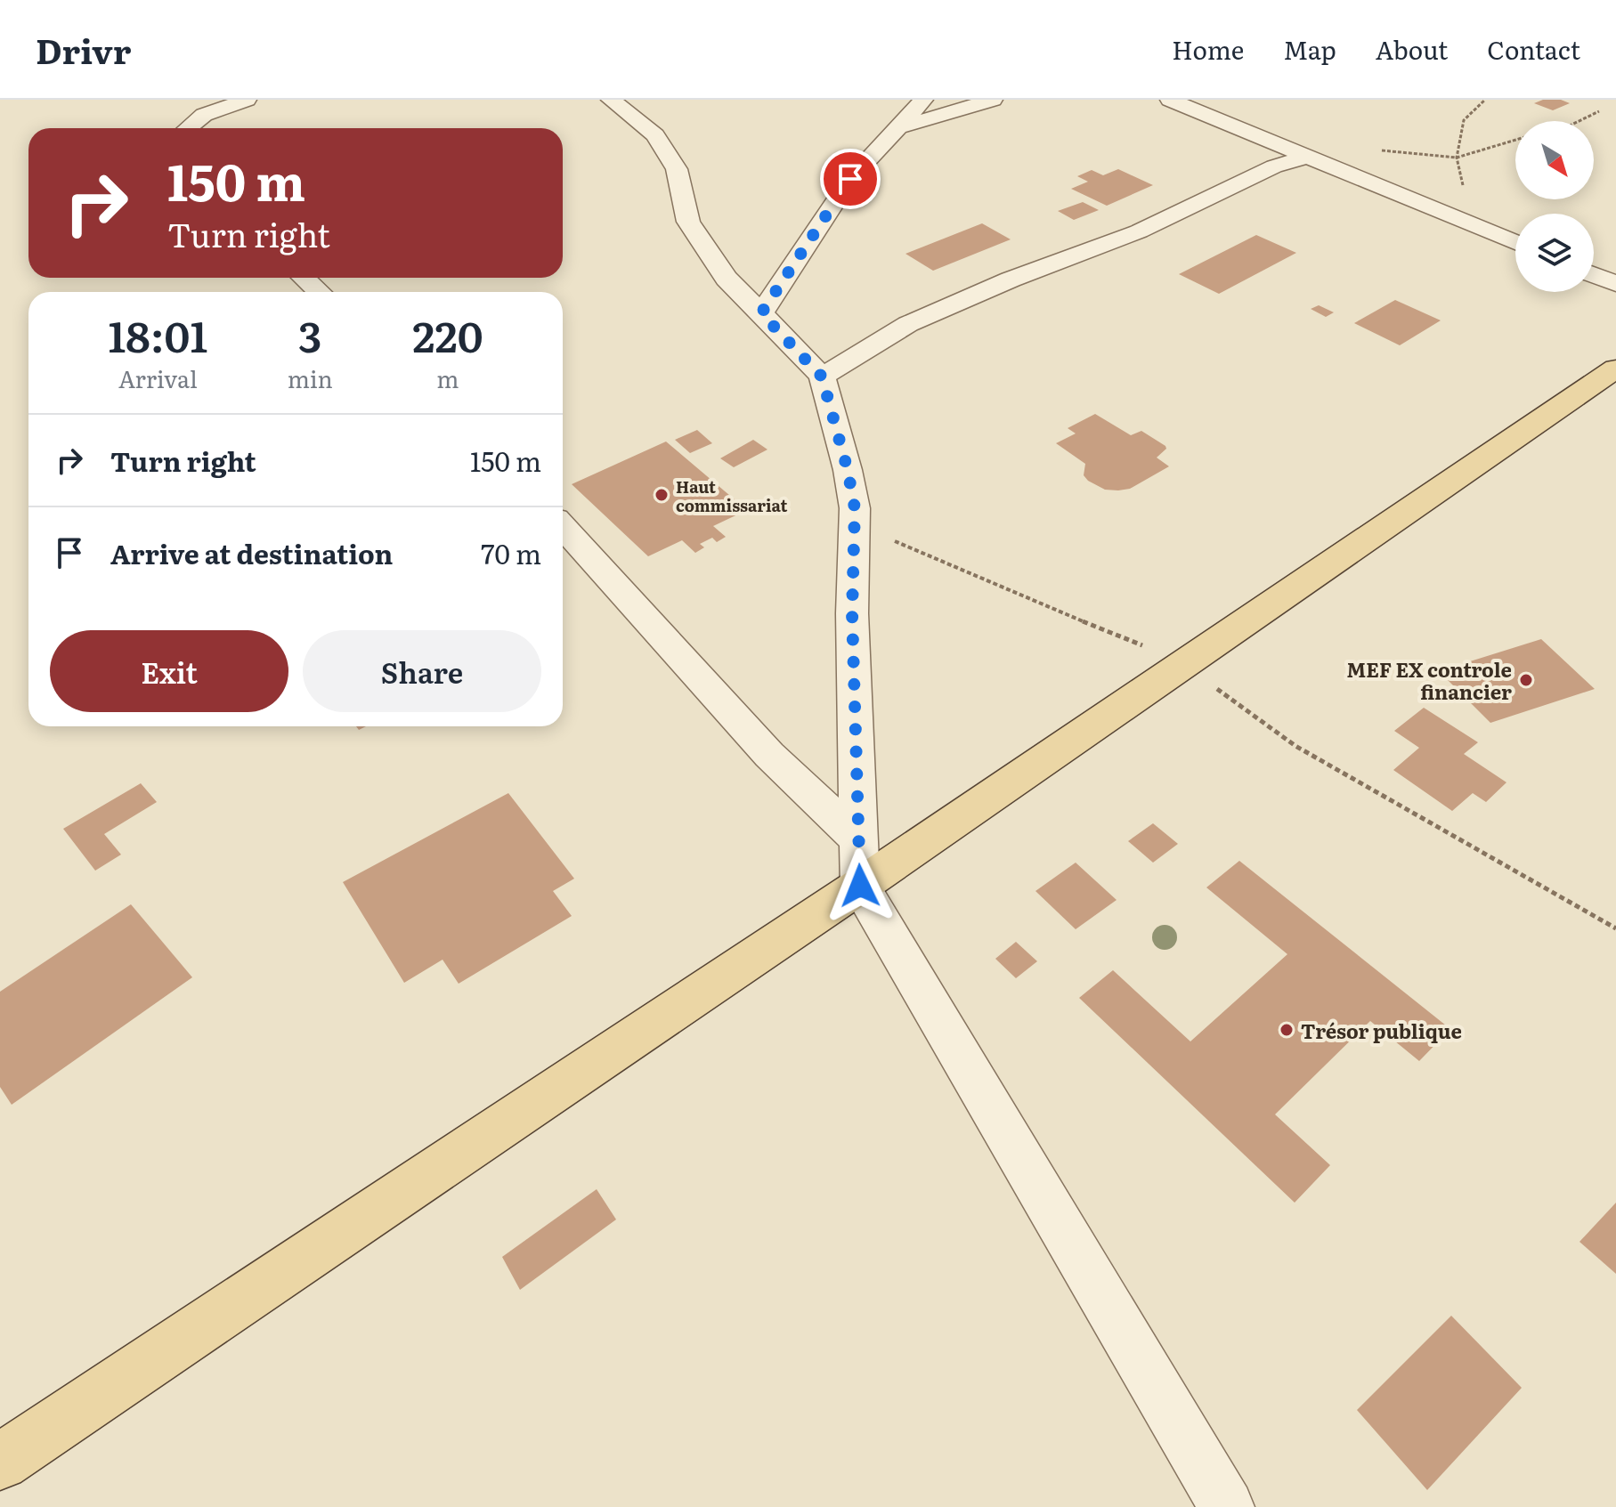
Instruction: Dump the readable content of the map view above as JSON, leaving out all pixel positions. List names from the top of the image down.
{
  "places": ["Haut commissariat", "MEF EX controle financier", "Trésor publique"],
  "north": "bottom right",
  "page": {
    "header": "Drivr",
    "nav": [
      "Home",
      "Map",
      "About",
      "Contact"
    ],
    "turn": ["150 m", "Turn right"],
    "eta": [
      "18:01",
      "Arrival",
      "3",
      "min",
      "220",
      "m"
    ],
    "list": [
      {
        "name": "Turn right",
        "value": "150 m"
      },
      {
        "name": "Arrive at destination",
        "value": "70 m"
      }
    ],
    "buttons": ["Exit", "Share"]
  }
}
